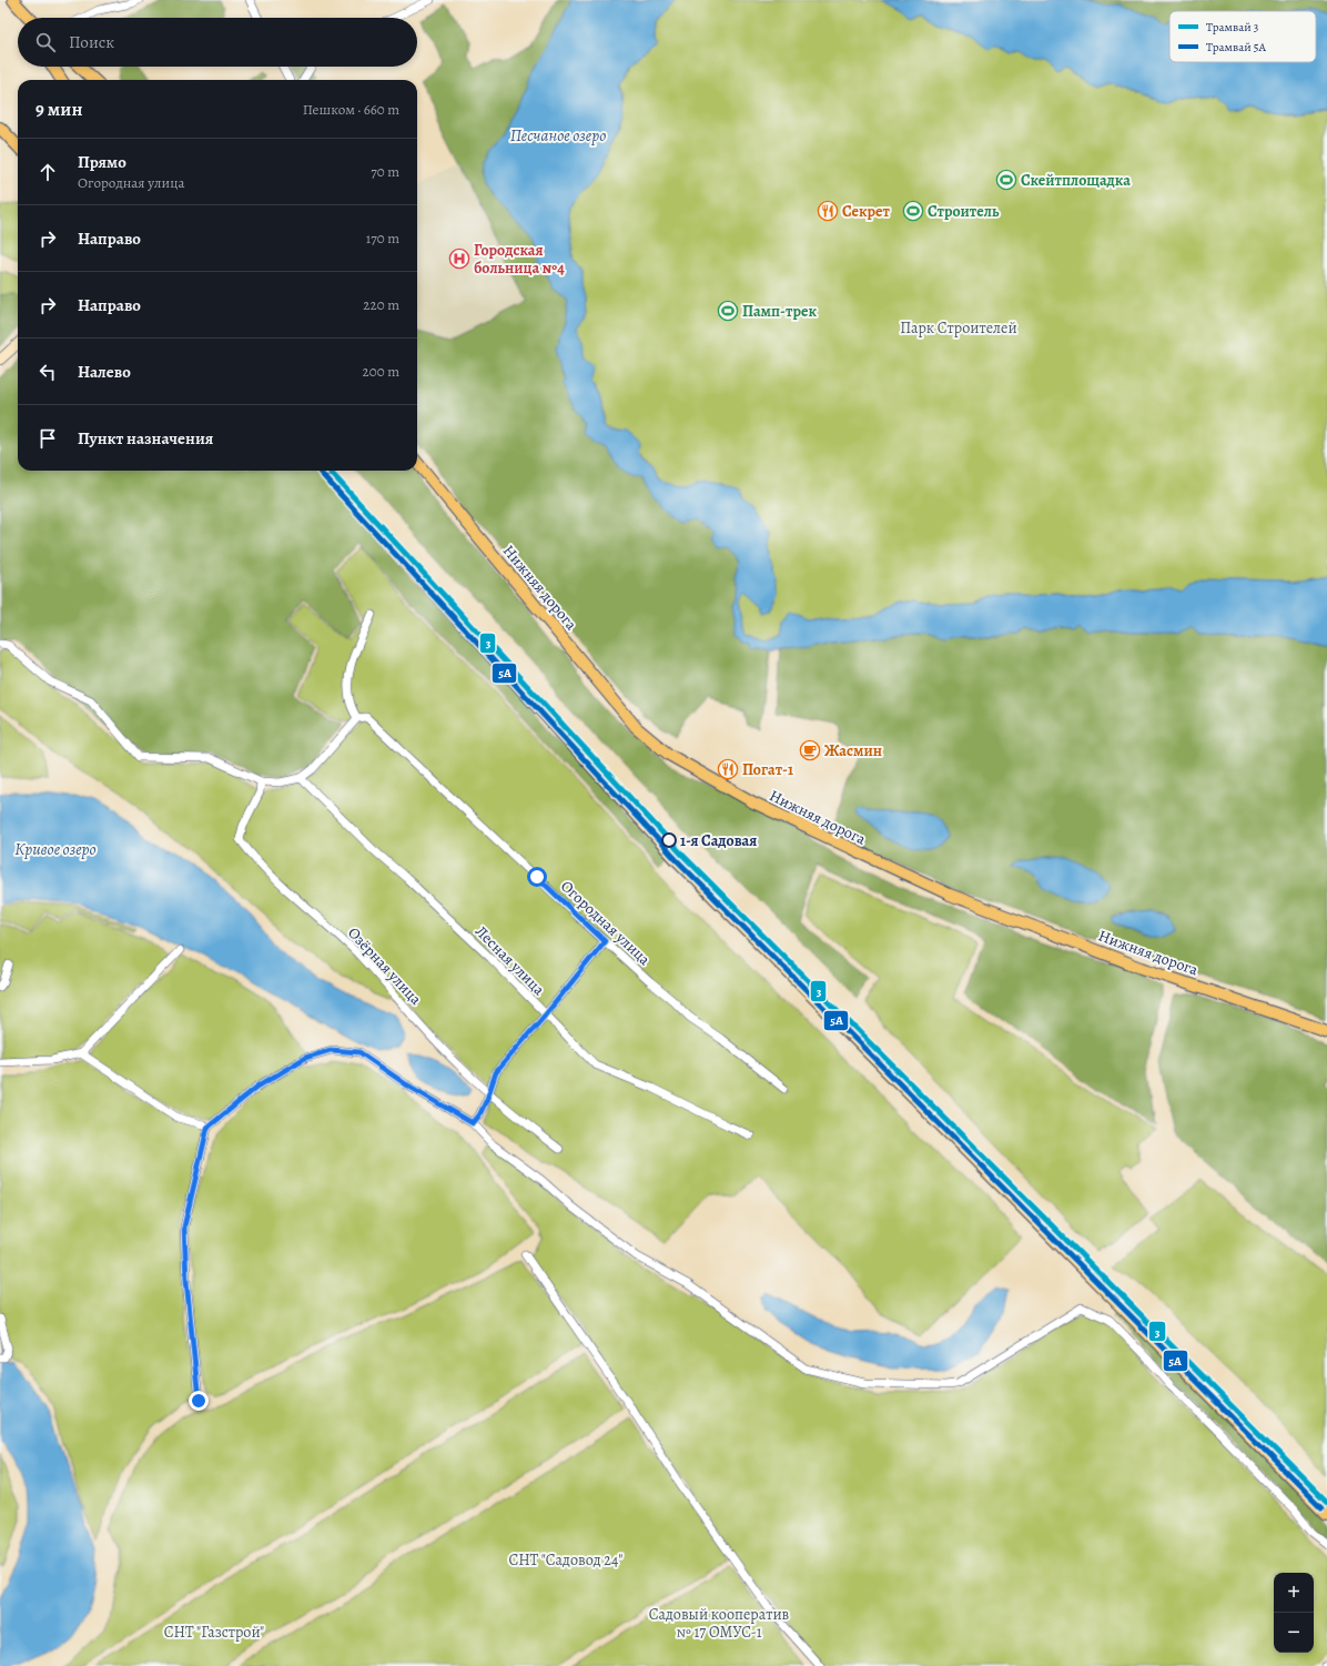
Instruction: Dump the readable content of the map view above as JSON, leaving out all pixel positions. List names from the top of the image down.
{
  "streets": {
    "main road": ["Нижняя дорога"],
    "street": ["Огородная улица", "Лесная улица", "Озёрная улица"]
  },
  "water": ["Песчаное озеро", "Кривое озеро"],
  "parks": [
    "Парк Строителей",
    "СНТ \"Садовод 24\"",
    "Садовый кооператив № 17 ОМУС-1",
    "СНТ \"Газстрой\""
  ],
  "places": {
    "sports": ["Скейтплощадка", "Строитель", "Памп-трек"],
    "restaurant": ["Секрет", "Погат-1"],
    "hospital": ["Городская больница №4"],
    "cafe": ["Жасмин"],
    "other": ["1-я Садовая"]
  },
  "lines": ["tram line 3", "tram line 5А"],
  "legend": ["Трамвай 3", "Трамвай 5А"],
  "page": {
    "search": "Поиск",
    "heading": ["9 мин", "Пешком · 660 m"],
    "list": [
      ["Прямо", "Огородная улица", "70 m"],
      ["Направо", "170 m"],
      ["Направо", "220 m"],
      ["Налево", "200 m"],
      "Пункт назначения"
    ],
    "map_buttons": ["+", "−"]
  }
}
